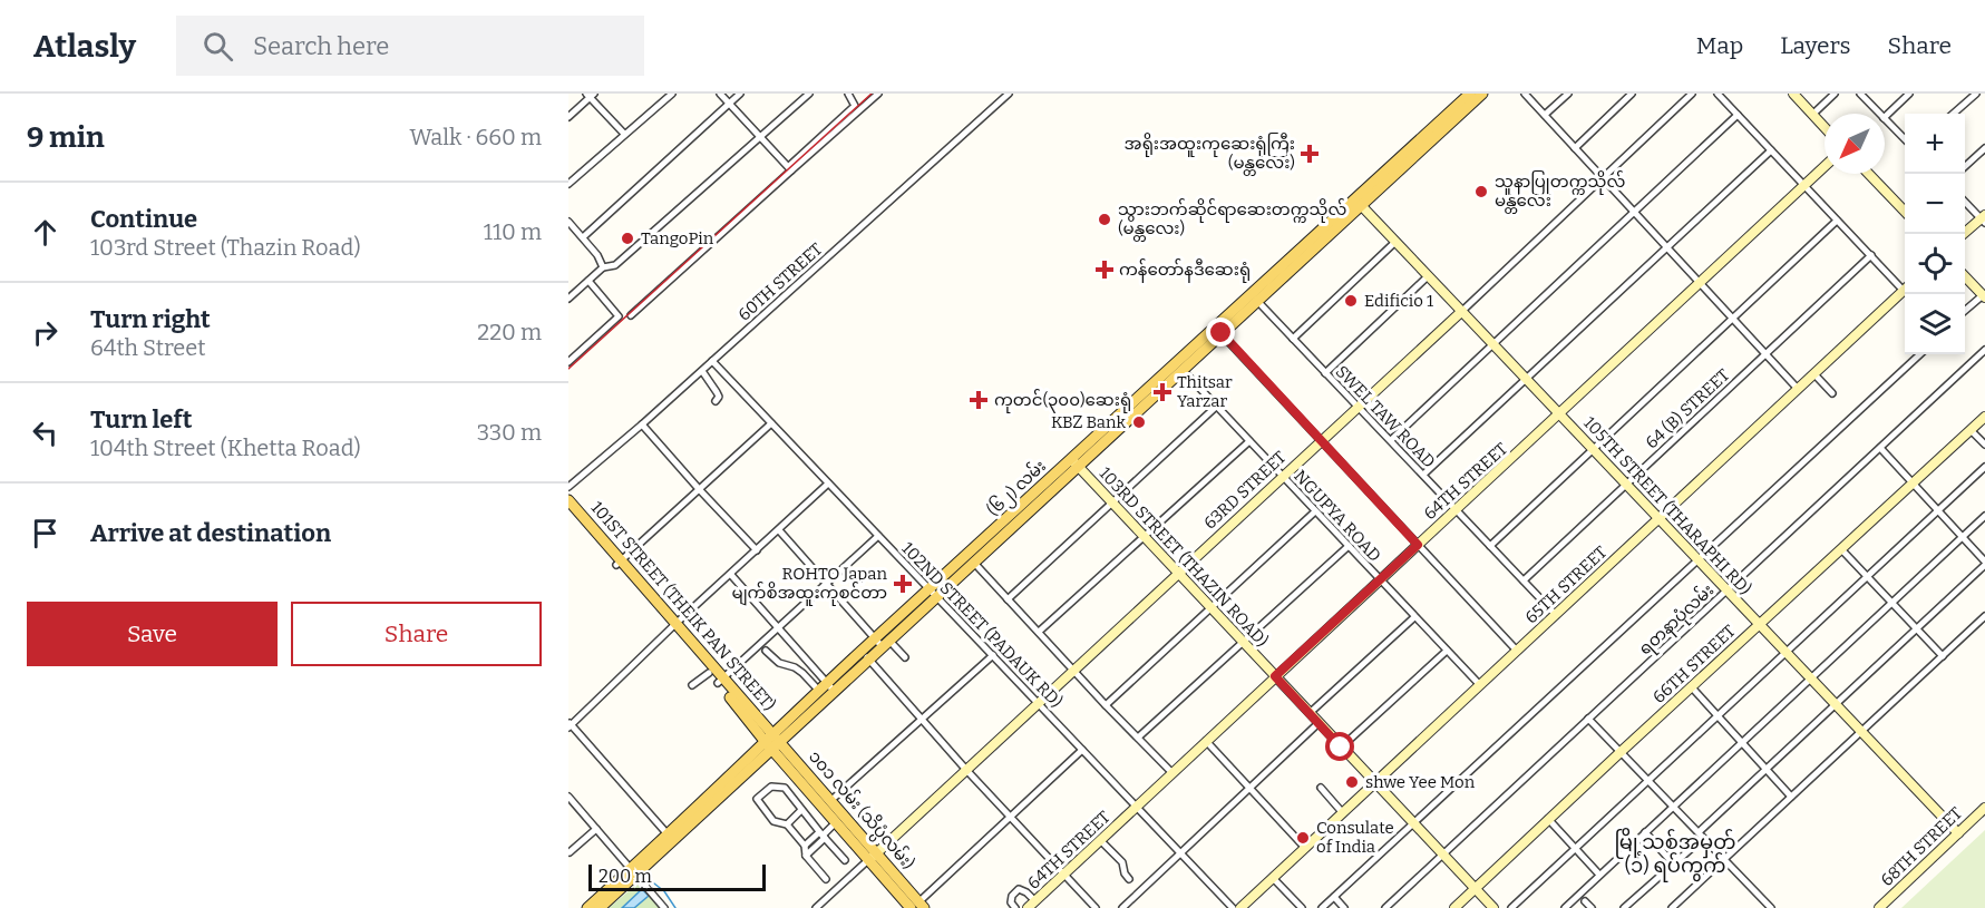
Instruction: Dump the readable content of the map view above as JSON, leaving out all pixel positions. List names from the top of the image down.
{
  "streets": {
    "main road": ["(၆၂) လမ်း", "101ST STREET (THEIK PAN STREET)", "၁၀၁ လမ်း (သိပ္ပံလမ်း)"],
    "street": [
      "60TH STREET",
      "64 (B) STREET",
      "SWEL TAW ROAD",
      "64TH STREET",
      "63RD STREET",
      "105TH STREET (THARAPHI RD)",
      "NGUPYA ROAD",
      "103RD STREET (THAZIN ROAD)",
      "65TH STREET",
      "ရတနာပုံလမ်း",
      "102ND STREET (PADAUK RD)",
      "66TH STREET",
      "68TH STREET"
    ]
  },
  "crossings": [
    ["60TH STREET", "102ND STREET (PADAUK RD)"],
    ["64 (B) STREET", "SWEL TAW ROAD"],
    ["64 (B) STREET", "105TH STREET (THARAPHI RD)"],
    ["SWEL TAW ROAD", "64TH STREET"],
    ["SWEL TAW ROAD", "(၆၂) လမ်း"],
    ["SWEL TAW ROAD", "63RD STREET"],
    ["SWEL TAW ROAD", "65TH STREET"],
    ["64TH STREET", "105TH STREET (THARAPHI RD)"],
    ["64TH STREET", "NGUPYA ROAD"],
    ["64TH STREET", "103RD STREET (THAZIN ROAD)"],
    ["64TH STREET", "102ND STREET (PADAUK RD)"],
    ["(၆၂) လမ်း", "105TH STREET (THARAPHI RD)"],
    ["(၆၂) လမ်း", "NGUPYA ROAD"],
    ["(၆၂) လမ်း", "103RD STREET (THAZIN ROAD)"],
    ["(၆၂) လမ်း", "101ST STREET (THEIK PAN STREET)"],
    ["(၆၂) လမ်း", "102ND STREET (PADAUK RD)"],
    ["(၆၂) လမ်း", "၁၀၁ လမ်း (သိပ္ပံလမ်း)"],
    ["63RD STREET", "105TH STREET (THARAPHI RD)"],
    ["63RD STREET", "NGUPYA ROAD"],
    ["63RD STREET", "103RD STREET (THAZIN ROAD)"],
    ["63RD STREET", "102ND STREET (PADAUK RD)"],
    ["63RD STREET", "၁၀၁ လမ်း (သိပ္ပံလမ်း)"],
    ["105TH STREET (THARAPHI RD)", "65TH STREET"],
    ["105TH STREET (THARAPHI RD)", "ရတနာပုံလမ်း"],
    ["105TH STREET (THARAPHI RD)", "66TH STREET"],
    ["105TH STREET (THARAPHI RD)", "68TH STREET"],
    ["NGUPYA ROAD", "65TH STREET"],
    ["103RD STREET (THAZIN ROAD)", "65TH STREET"],
    ["103RD STREET (THAZIN ROAD)", "ရတနာပုံလမ်း"],
    ["103RD STREET (THAZIN ROAD)", "66TH STREET"],
    ["101ST STREET (THEIK PAN STREET)", "၁၀၁ လမ်း (သိပ္ပံလမ်း)"]
  ],
  "districts": ["မြို့သစ်အမှတ် (၁) ရပ်ကွက်"],
  "places": {
    "health": [
      "အရိုးအထူးကုဆေးရုံကြီး (မန္တလေး)",
      "ကန်တော်နဒီဆေးရုံ",
      "Thitsar Yarzar",
      "ကုတင်(၃၀၀)ဆေးရုံ",
      "ROHTO Japan မျက်စိအထူးကုစင်တာ"
    ],
    "other": [
      "သူနာပြုတက္ကသိုလ် မန္တလေး",
      "သွားဘက်ဆိုင်ရာဆေးတက္ကသိုလ် (မန္တလေး)",
      "TangoPin",
      "Edificio 1",
      "KBZ Bank",
      "shwe Yee Mon",
      "Consulate of India"
    ]
  },
  "scale_bar": "200 m",
  "north": "bottom left",
  "page": {
    "header": "Atlasly",
    "search": "Search here",
    "nav": ["Map", "Layers", "Share"],
    "heading": ["9 min", "Walk · 660 m"],
    "map_buttons": ["+", "−"],
    "list": [
      ["Continue", "103rd Street (Thazin Road)", "110 m"],
      ["Turn right", "64th Street", "220 m"],
      ["Turn left", "104th Street (Khetta Road)", "330 m"],
      "Arrive at destination"
    ],
    "buttons": ["Save", "Share"],
    "scale": "200 m"
  }
}
